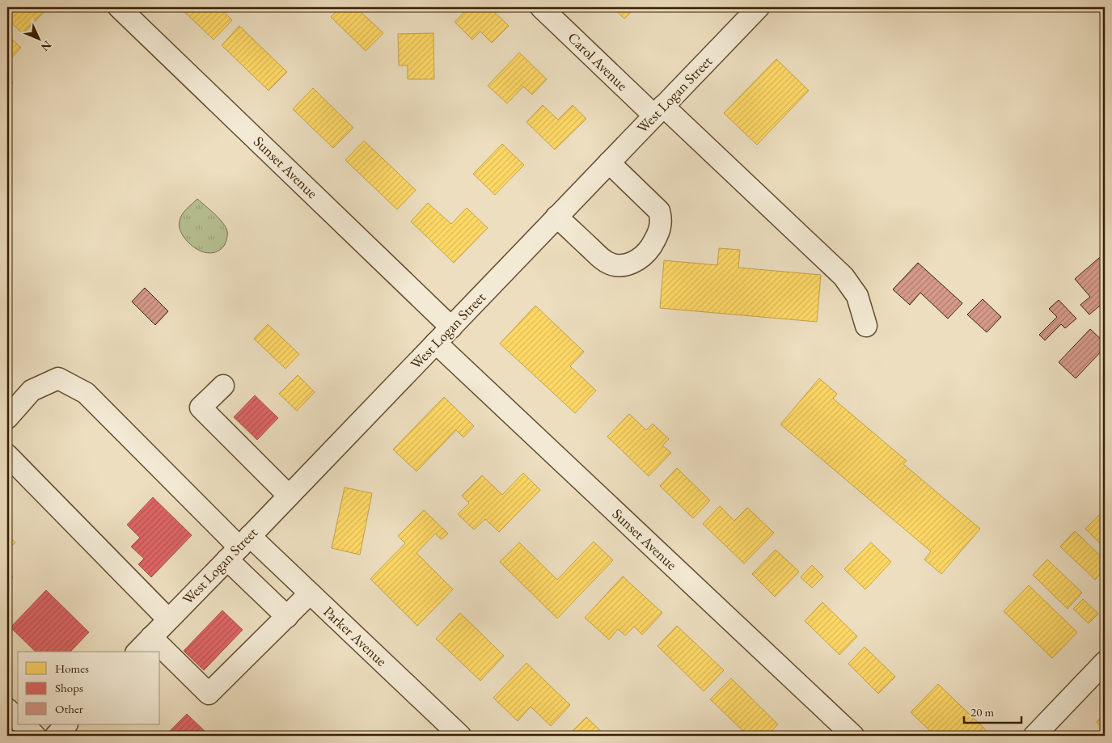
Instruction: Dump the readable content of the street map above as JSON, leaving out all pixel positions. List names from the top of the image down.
{
  "streets": {
    "street": [
      "Carol Avenue",
      "West Logan Street",
      "Sunset Avenue",
      "Parker Avenue"
    ]
  },
  "crossings": [
    ["Carol Avenue", "West Logan Street"],
    ["West Logan Street", "Sunset Avenue"],
    ["West Logan Street", "Parker Avenue"]
  ],
  "legend": ["Homes", "Shops", "Other"],
  "scale_bar": "20 m",
  "north": "bottom right"
}
